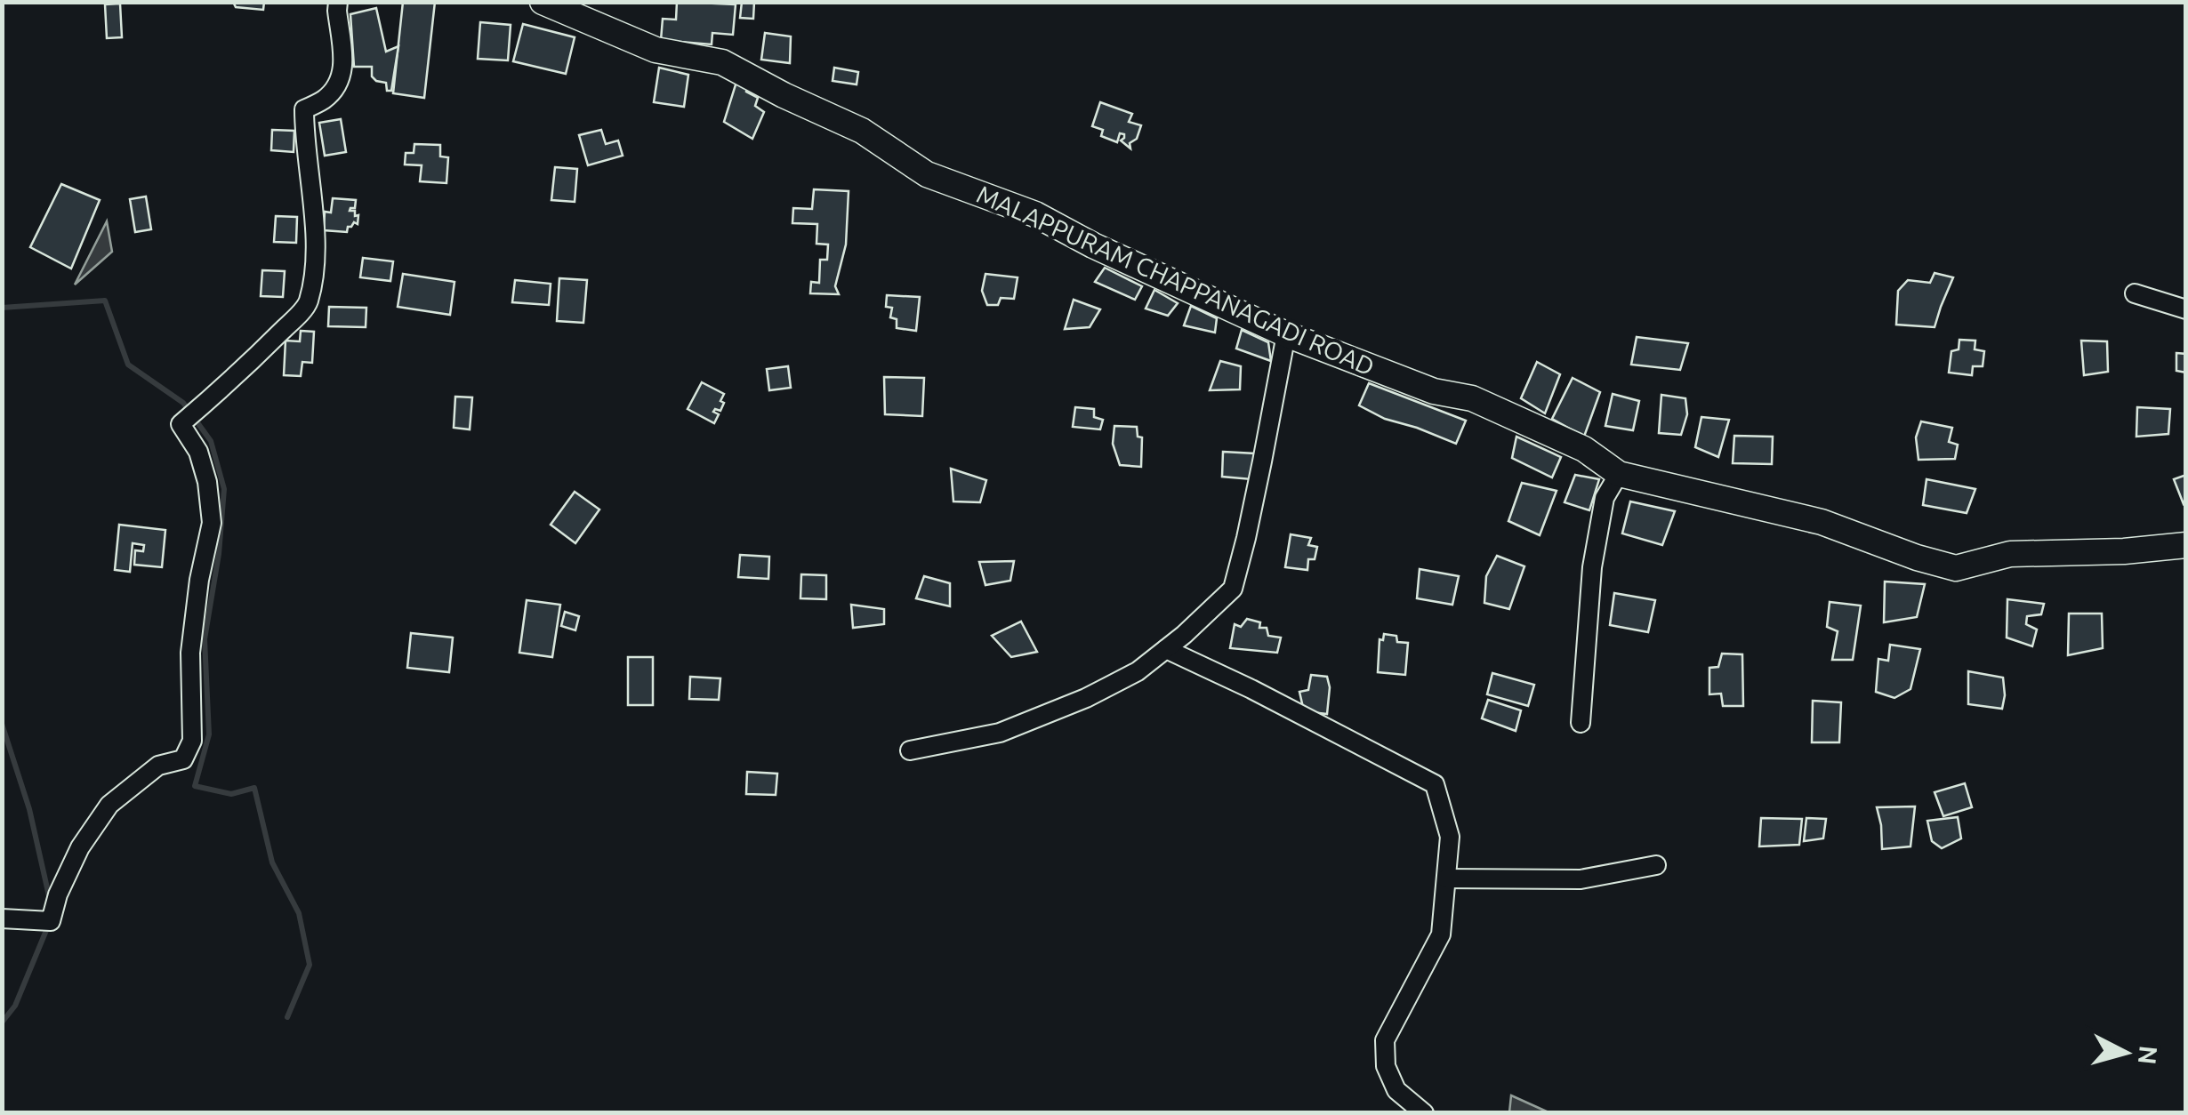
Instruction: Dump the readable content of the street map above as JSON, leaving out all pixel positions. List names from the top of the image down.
{
  "streets": {
    "street": ["MALAPPURAM CHAPPANAGADI ROAD"]
  },
  "north": "right"
}
